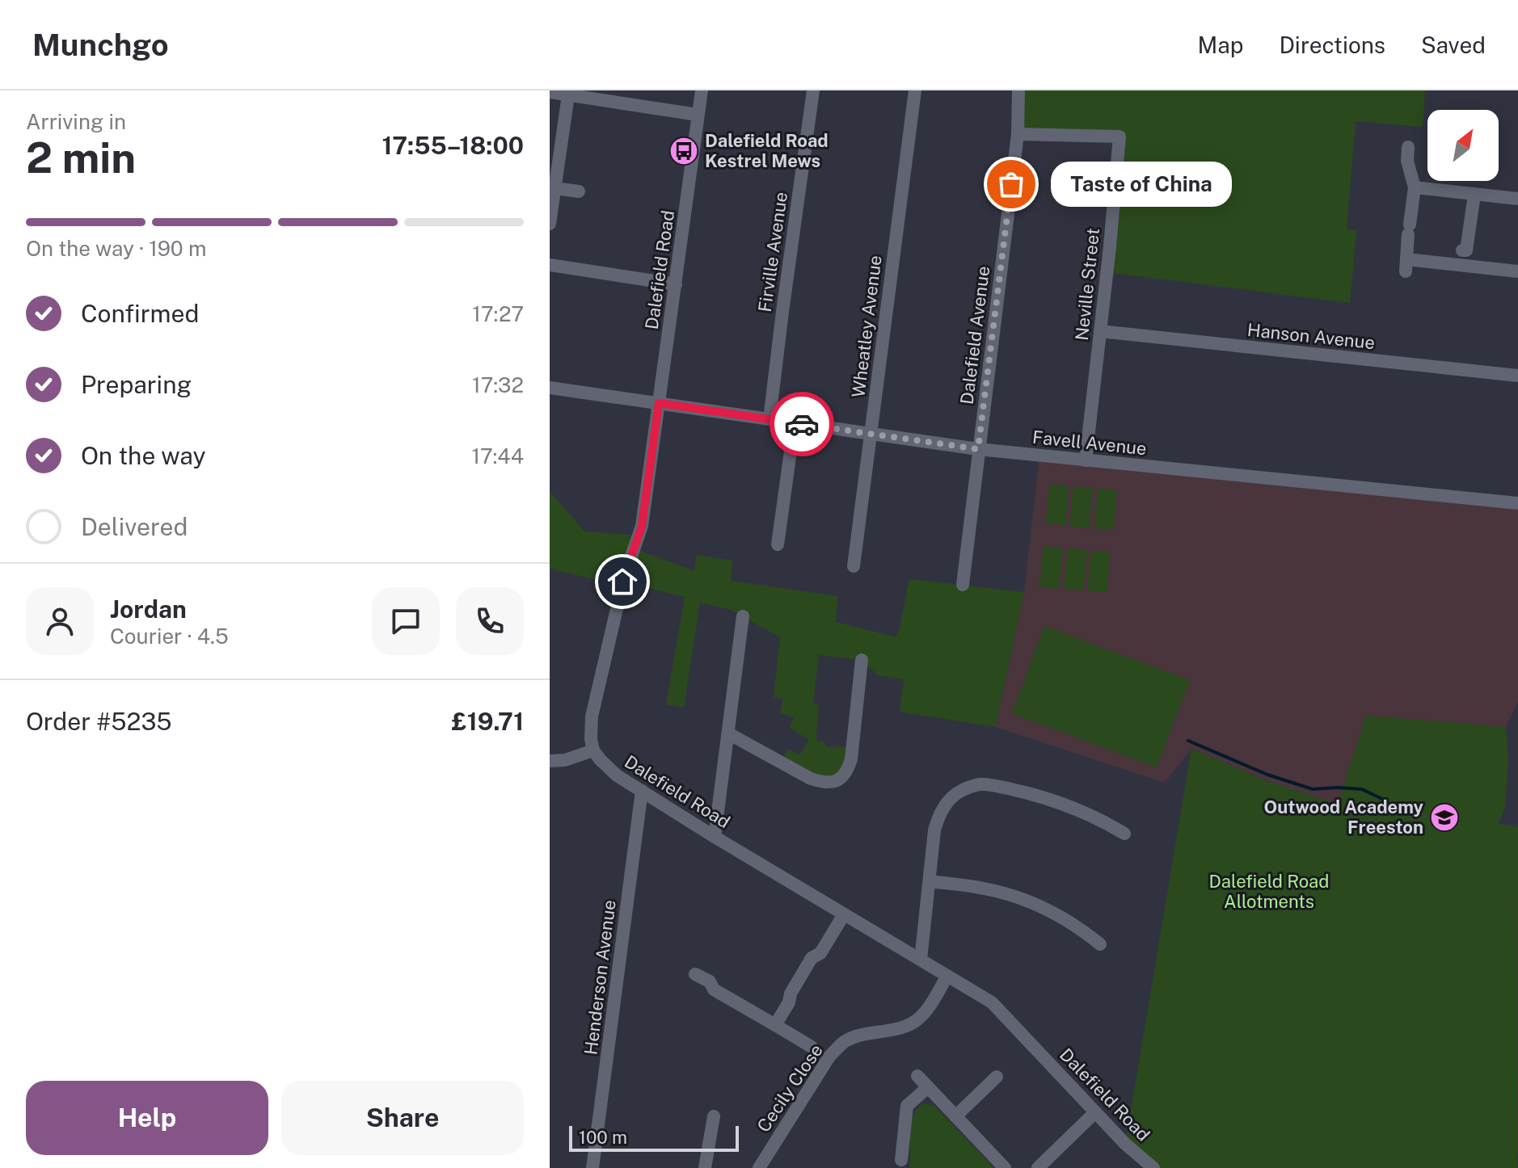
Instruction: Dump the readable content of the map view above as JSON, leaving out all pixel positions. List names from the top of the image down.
{
  "streets": {
    "street": [
      "Firville Avenue",
      "Dalefield Road",
      "Neville Street",
      "Wheatley Avenue",
      "Dalefield Avenue",
      "Hanson Avenue",
      "Favell Avenue",
      "Henderson Avenue",
      "Cecily Close"
    ]
  },
  "crossings": [
    ["Firville Avenue", "Favell Avenue"],
    ["Dalefield Road", "Favell Avenue"],
    ["Dalefield Road", "Henderson Avenue"],
    ["Dalefield Road", "Cecily Close"],
    ["Neville Street", "Dalefield Avenue"],
    ["Neville Street", "Hanson Avenue"],
    ["Neville Street", "Favell Avenue"],
    ["Wheatley Avenue", "Favell Avenue"],
    ["Dalefield Avenue", "Favell Avenue"]
  ],
  "parks": ["Dalefield Road Allotments"],
  "places": {
    "bus stop": ["Dalefield Road Kestrel Mews"],
    "other": ["Taste of China"],
    "school or university": ["Outwood Academy Freeston"]
  },
  "scale_bar": "100 m",
  "north": "top right",
  "page": {
    "header": "Munchgo",
    "nav": ["Map", "Directions", "Saved"],
    "heading": ["2 min", "Arriving in", "17:55–18:00"],
    "panel": [
      "Jordan",
      "Courier · 4.5",
      "Order #5235",
      "£19.71"
    ],
    "bubble": "Taste of China",
    "bar": "On the way · 190 m",
    "list": [
      ["Confirmed", "17:27"],
      ["Preparing", "17:32"],
      ["On the way", "17:44"],
      "Delivered"
    ],
    "buttons": ["Help", "Share"],
    "scale": "100 m"
  }
}
